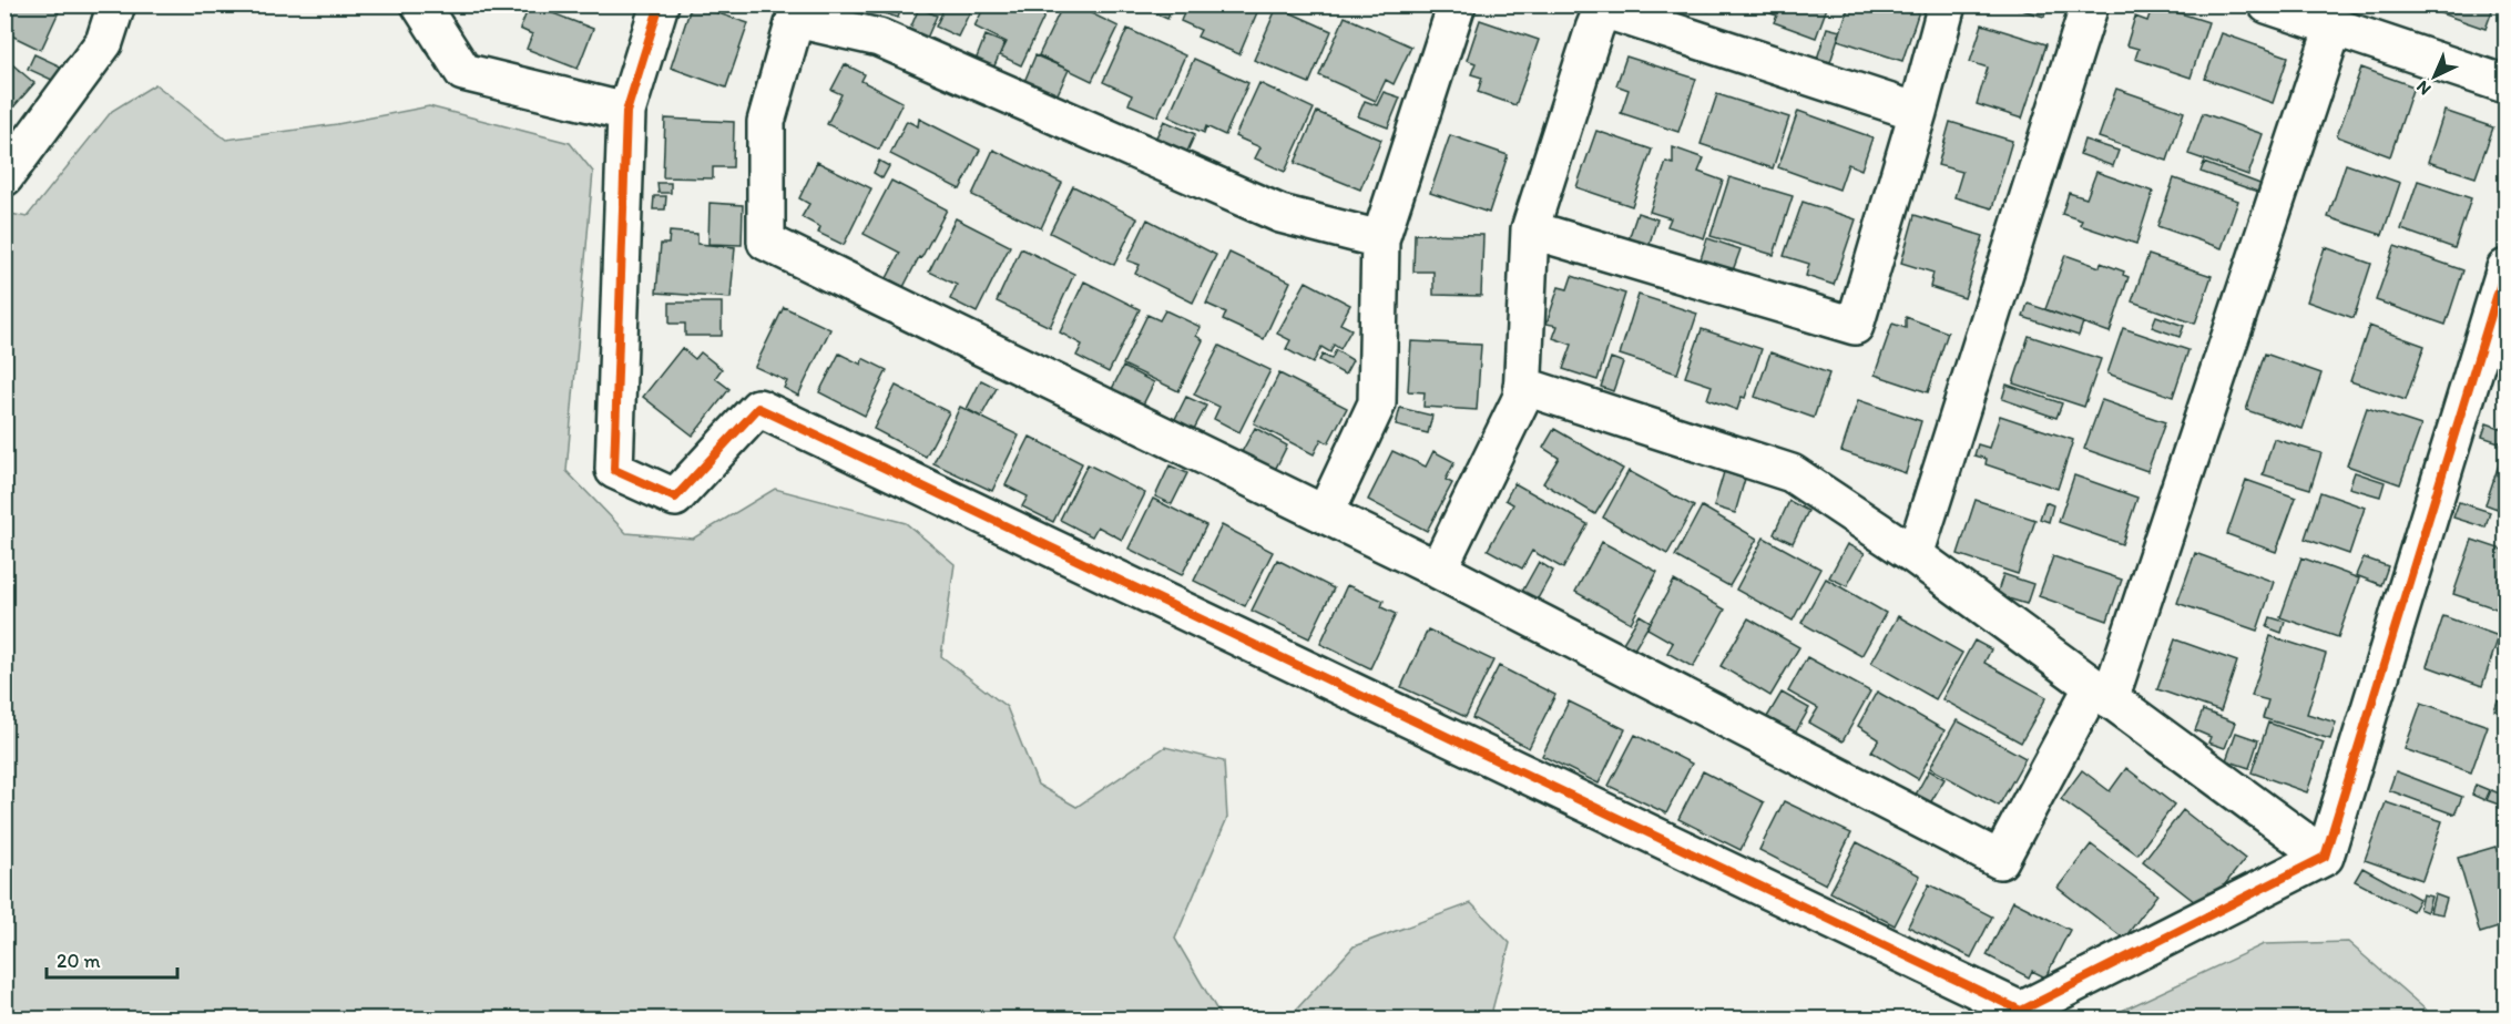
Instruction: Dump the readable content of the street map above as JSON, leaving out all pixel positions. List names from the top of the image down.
{
  "scale_bar": "20 m",
  "north": "bottom left"
}
